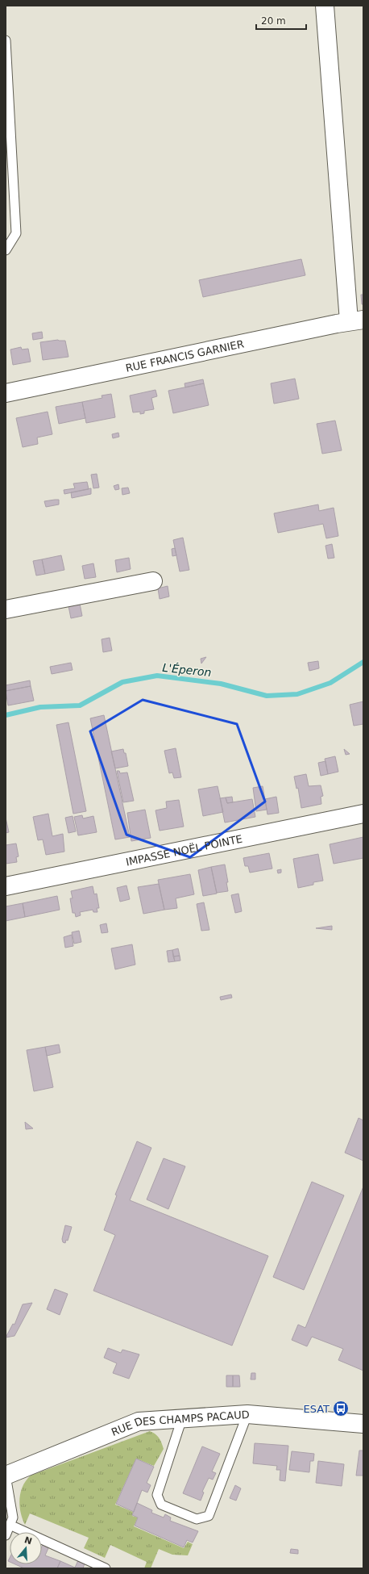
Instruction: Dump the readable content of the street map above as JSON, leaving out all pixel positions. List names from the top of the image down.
{
  "streets": {
    "street": ["RUE FRANCIS GARNIER", "IMPASSE NOËL POINTE", "RUE DES CHAMPS PACAUD"]
  },
  "water": ["L'Éperon"],
  "places": {
    "bus stop": ["ESAT"]
  },
  "scale_bar": "20 m",
  "north": "top"
}
